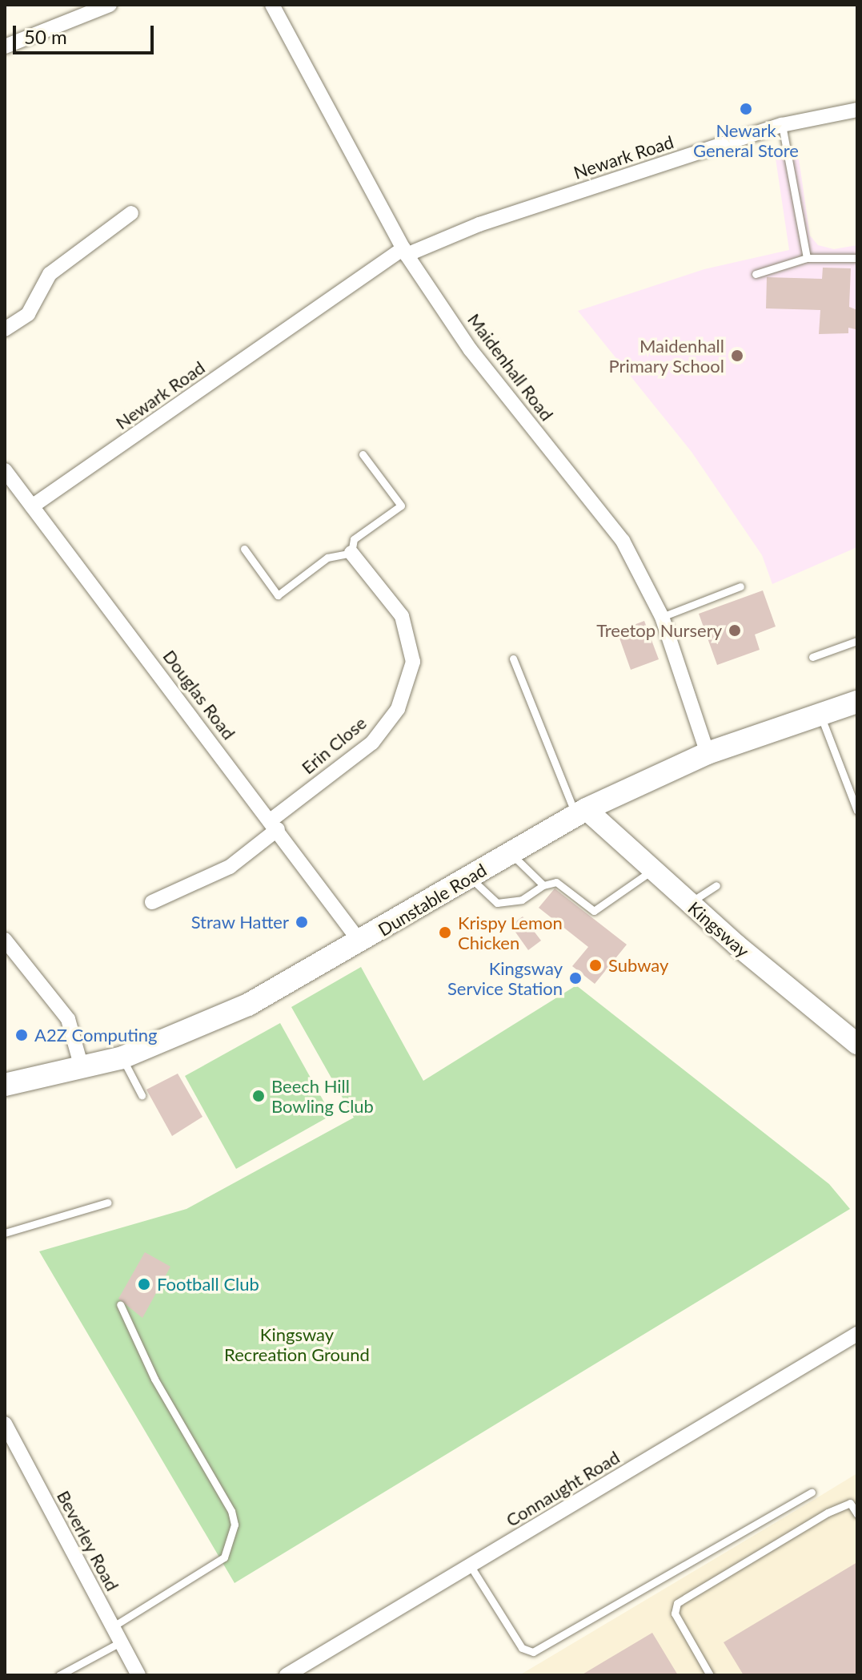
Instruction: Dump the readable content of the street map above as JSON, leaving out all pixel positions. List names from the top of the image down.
{
  "streets": {
    "main road": ["Dunstable Road"],
    "street": [
      "Newark Road",
      "Maidenhall Road",
      "Douglas Road",
      "Erin Close",
      "Kingsway",
      "Connaught Road",
      "Beverley Road"
    ]
  },
  "crossings": [
    ["Newark Road", "Maidenhall Road"],
    ["Newark Road", "Douglas Road"],
    ["Maidenhall Road", "Dunstable Road"],
    ["Douglas Road", "Erin Close"],
    ["Douglas Road", "Dunstable Road"],
    ["Dunstable Road", "Kingsway"]
  ],
  "parks": ["Kingsway Recreation Ground"],
  "places": [
    "Newark General Store",
    "Maidenhall Primary School",
    "Treetop Nursery",
    "Straw Hatter",
    "Krispy Lemon Chicken",
    "Subway",
    "Kingsway Service Station",
    "A2Z Computing",
    "Beech Hill Bowling Club",
    "Football Club"
  ],
  "scale_bar": "50 m"
}
